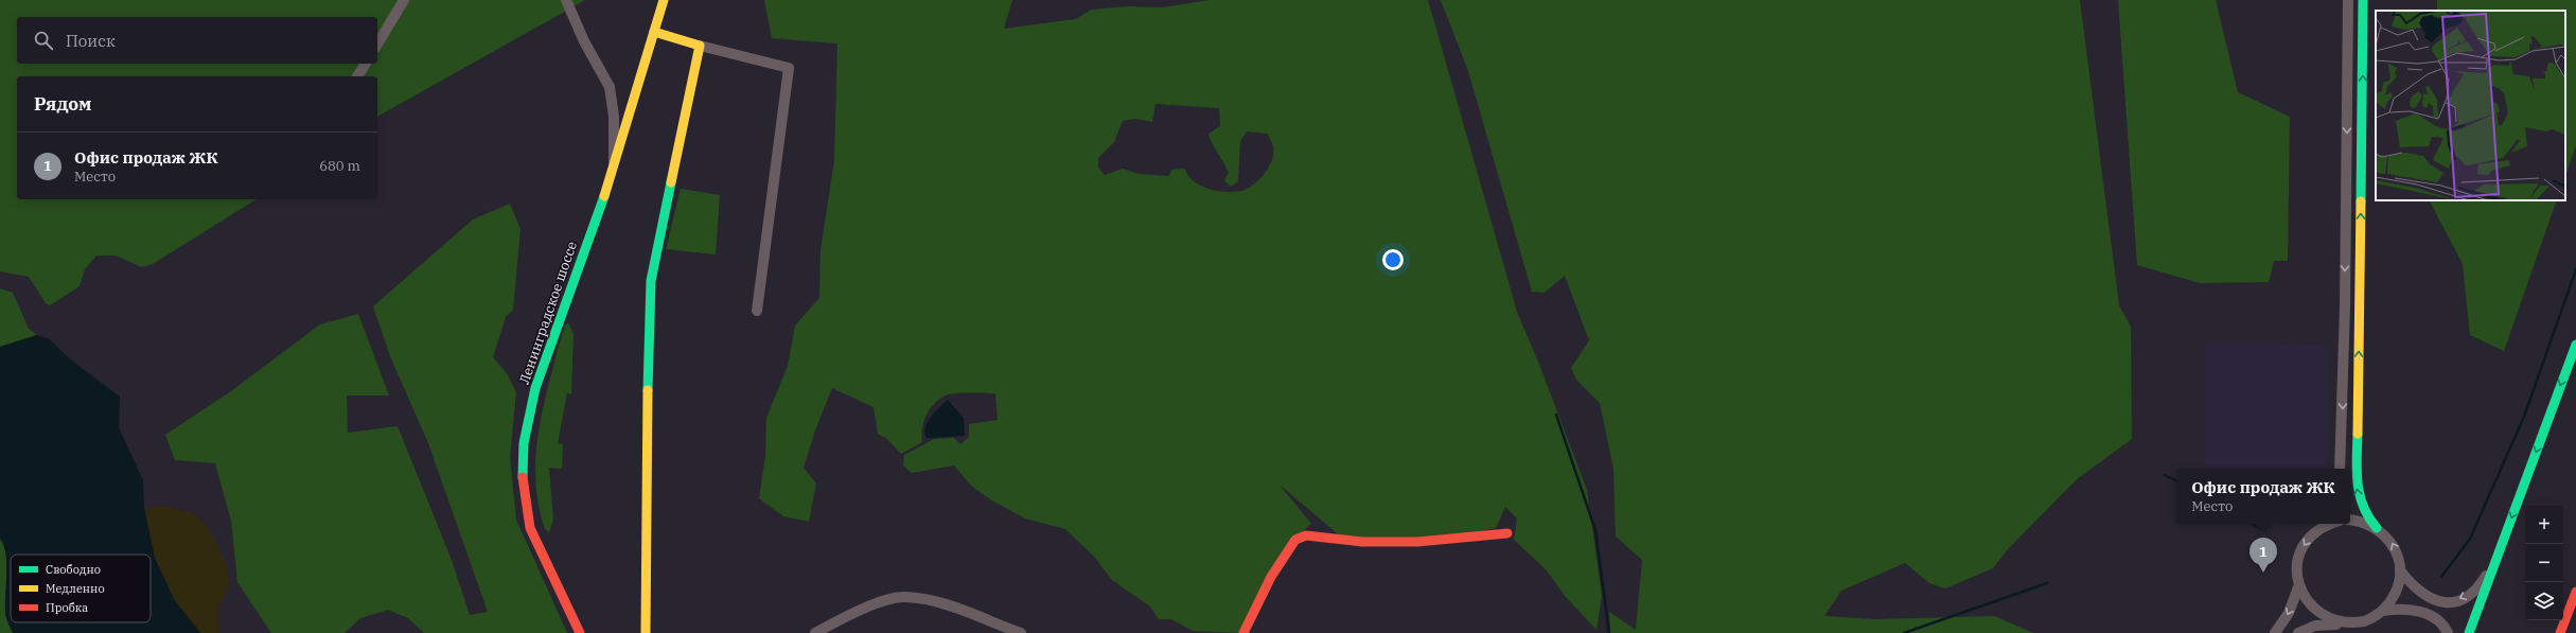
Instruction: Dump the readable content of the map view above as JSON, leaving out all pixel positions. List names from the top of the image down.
{
  "streets": {
    "main road": ["Ленинградское шоссе"]
  },
  "legend": ["Свободно", "Медленно", "Пробка"],
  "page": {
    "search": "Поиск",
    "heading": "Рядом",
    "list": [
      {
        "mark": "1",
        "name": "Офис продаж ЖК",
        "note": "Место",
        "value": "680 m"
      }
    ],
    "popup": ["Офис продаж ЖК", "Место"],
    "map_buttons": ["+", "−"],
    "pins": "1"
  }
}
